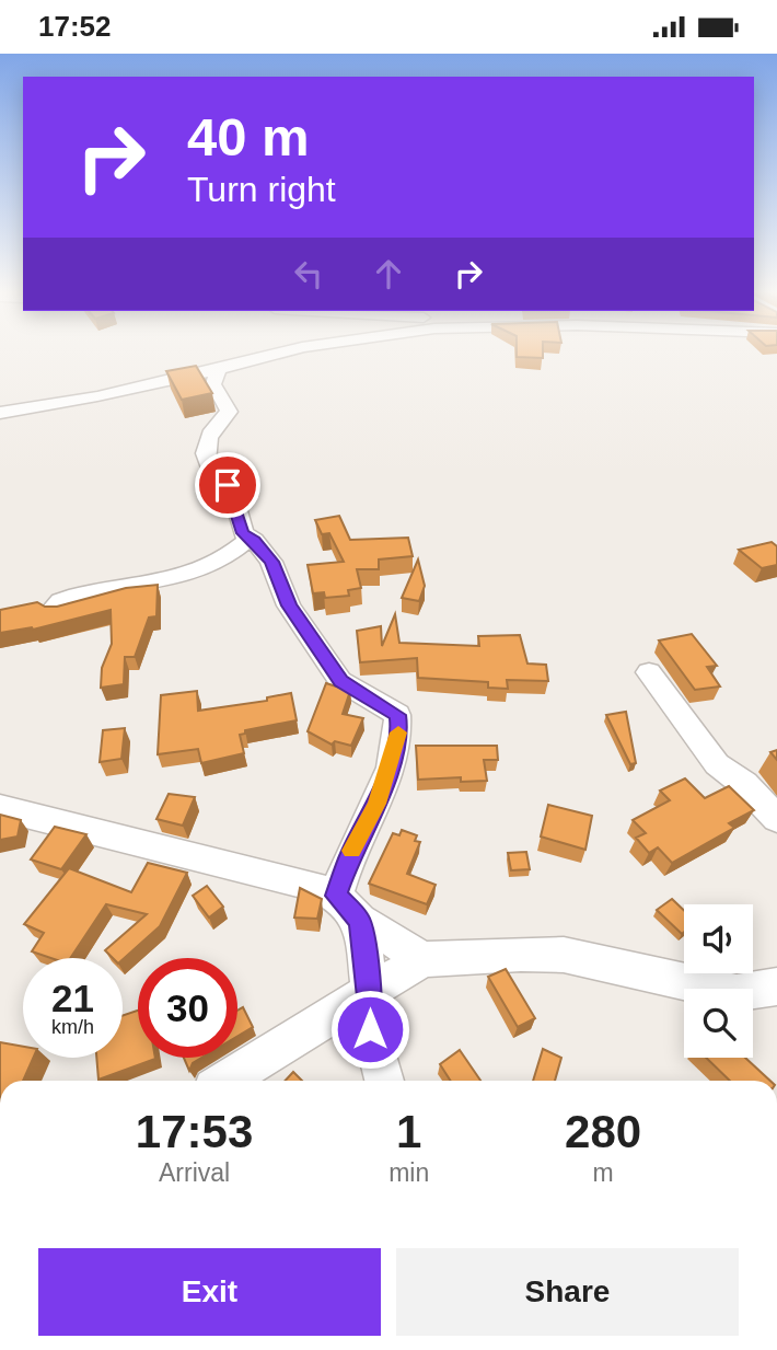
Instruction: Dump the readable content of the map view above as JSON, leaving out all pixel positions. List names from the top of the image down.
{
  "page": {
    "status": "17:52",
    "turn": ["40 m", "Turn right"],
    "speed": "21 km/h",
    "limit": "30",
    "eta": [
      "17:53",
      "Arrival",
      "1",
      "min",
      "280",
      "m"
    ],
    "buttons": ["Exit", "Share"]
  }
}
